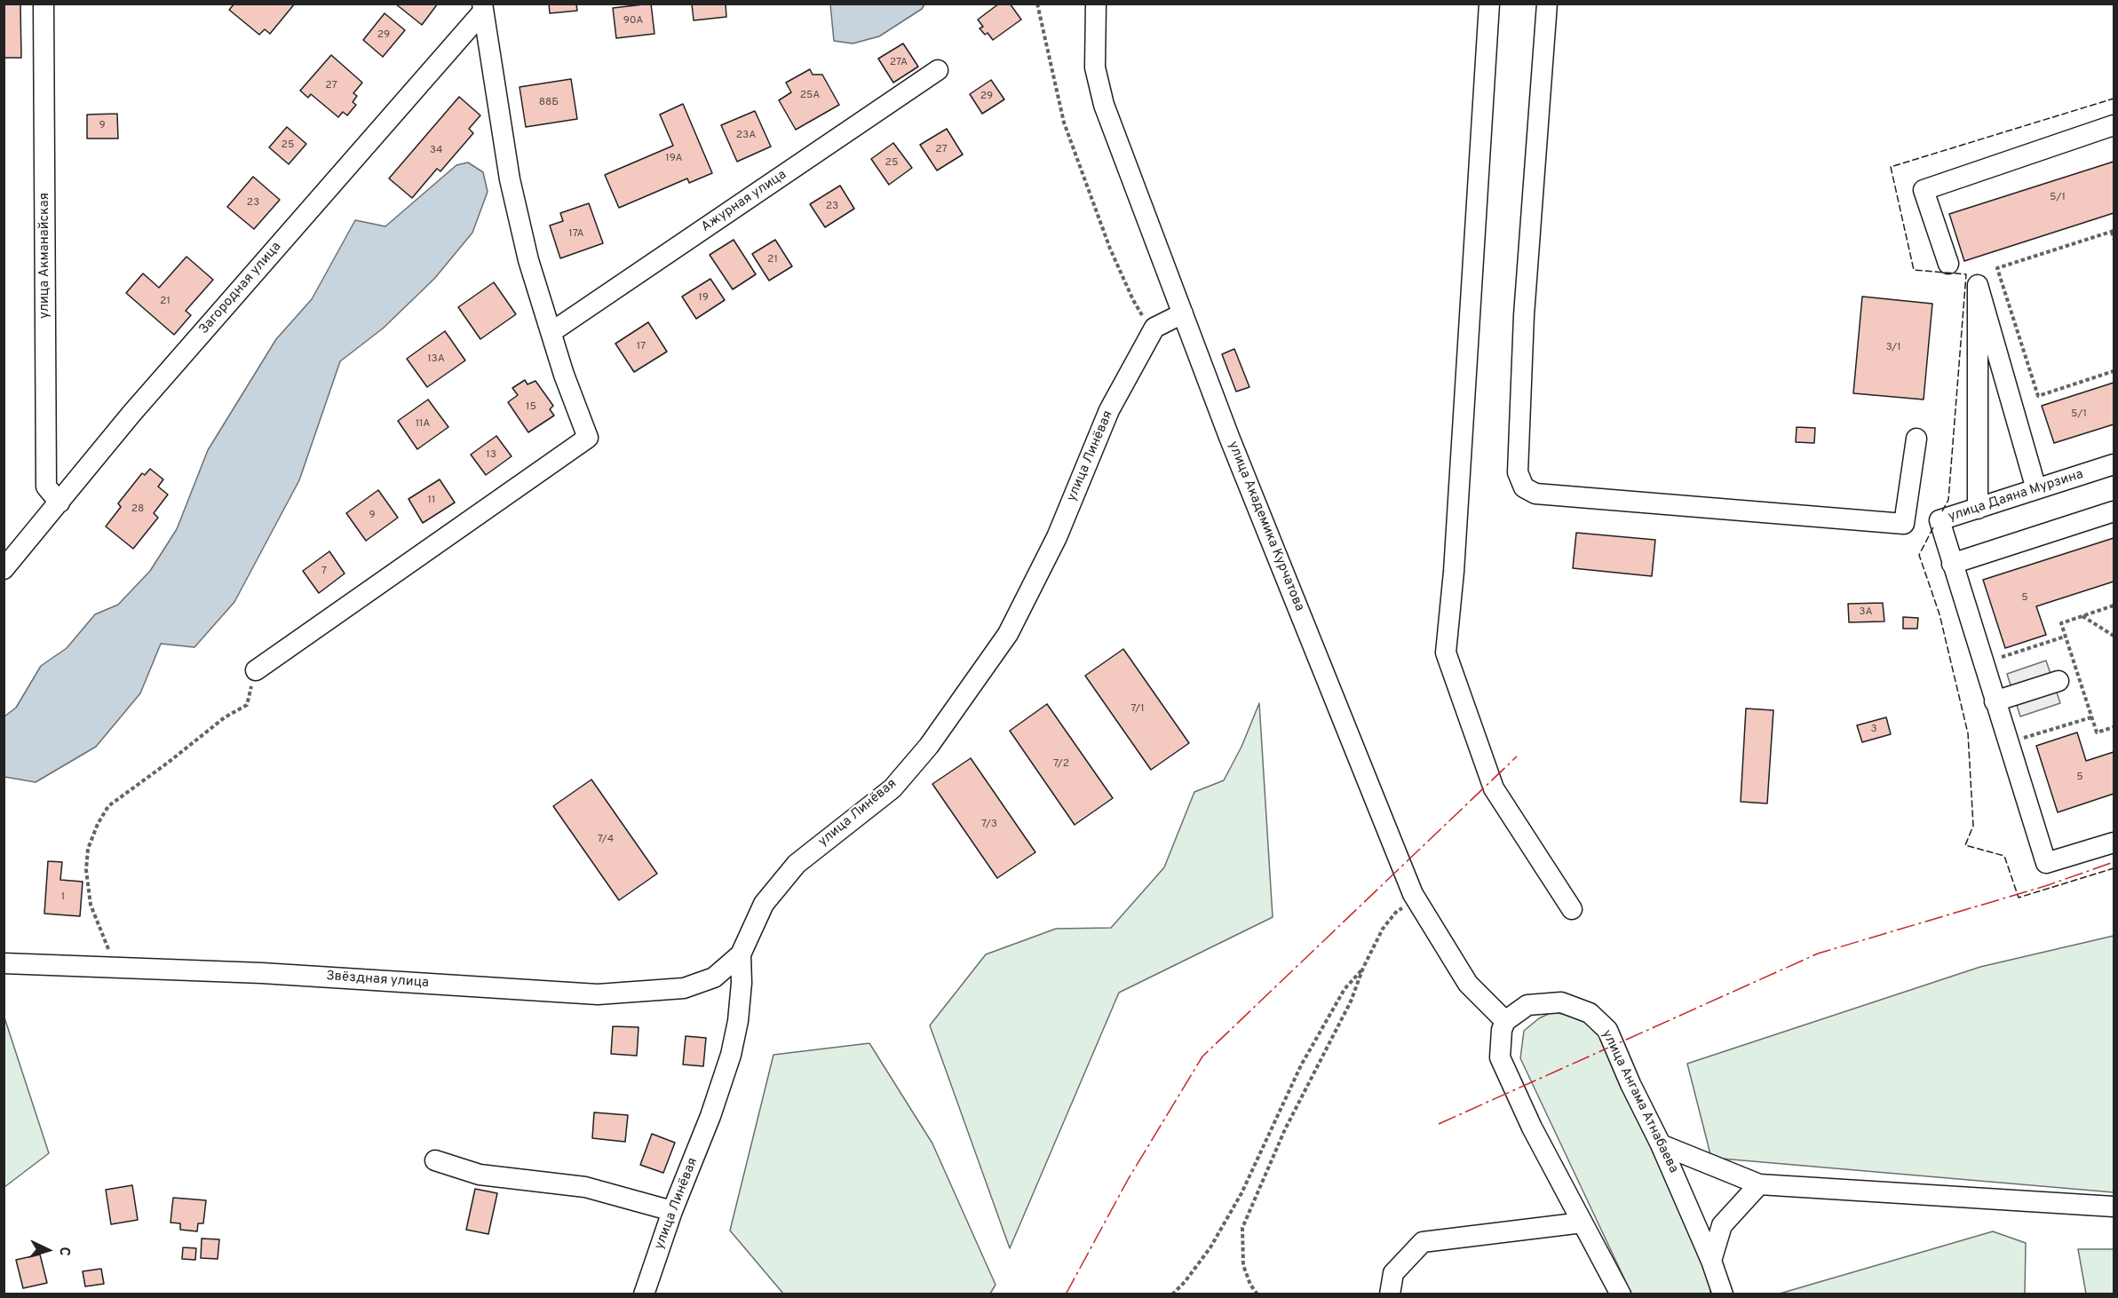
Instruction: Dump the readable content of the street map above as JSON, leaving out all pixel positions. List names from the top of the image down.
{
  "streets": {
    "street": [
      "Ажурная улица",
      "улица Акманайская",
      "Загородная улица",
      "улица Линёвая",
      "улица Даяна Мурзина",
      "улица Академика Курчатова",
      "Звёздная улица",
      "улица Ангама Атнабаева"
    ]
  },
  "crossings": [
    ["улица Акманайская", "Загородная улица"],
    ["улица Линёвая", "Звёздная улица"],
    ["улица Академика Курчатова", "улица Ангама Атнабаева"]
  ],
  "house_numbers": [
    "90А",
    "29",
    "27А",
    "27",
    "25А",
    "29",
    "88Б",
    "9",
    "23А",
    "25",
    "27",
    "34",
    "19А",
    "25",
    "5/1",
    "23",
    "23",
    "17А",
    "21",
    "19",
    "21",
    "17",
    "3/1",
    "13А",
    "15",
    "5/1",
    "11А",
    "13",
    "11",
    "28",
    "9",
    "7",
    "5",
    "3А",
    "7/1",
    "3",
    "7/2",
    "5",
    "7/3",
    "7/4",
    "1"
  ],
  "north": "right"
}
